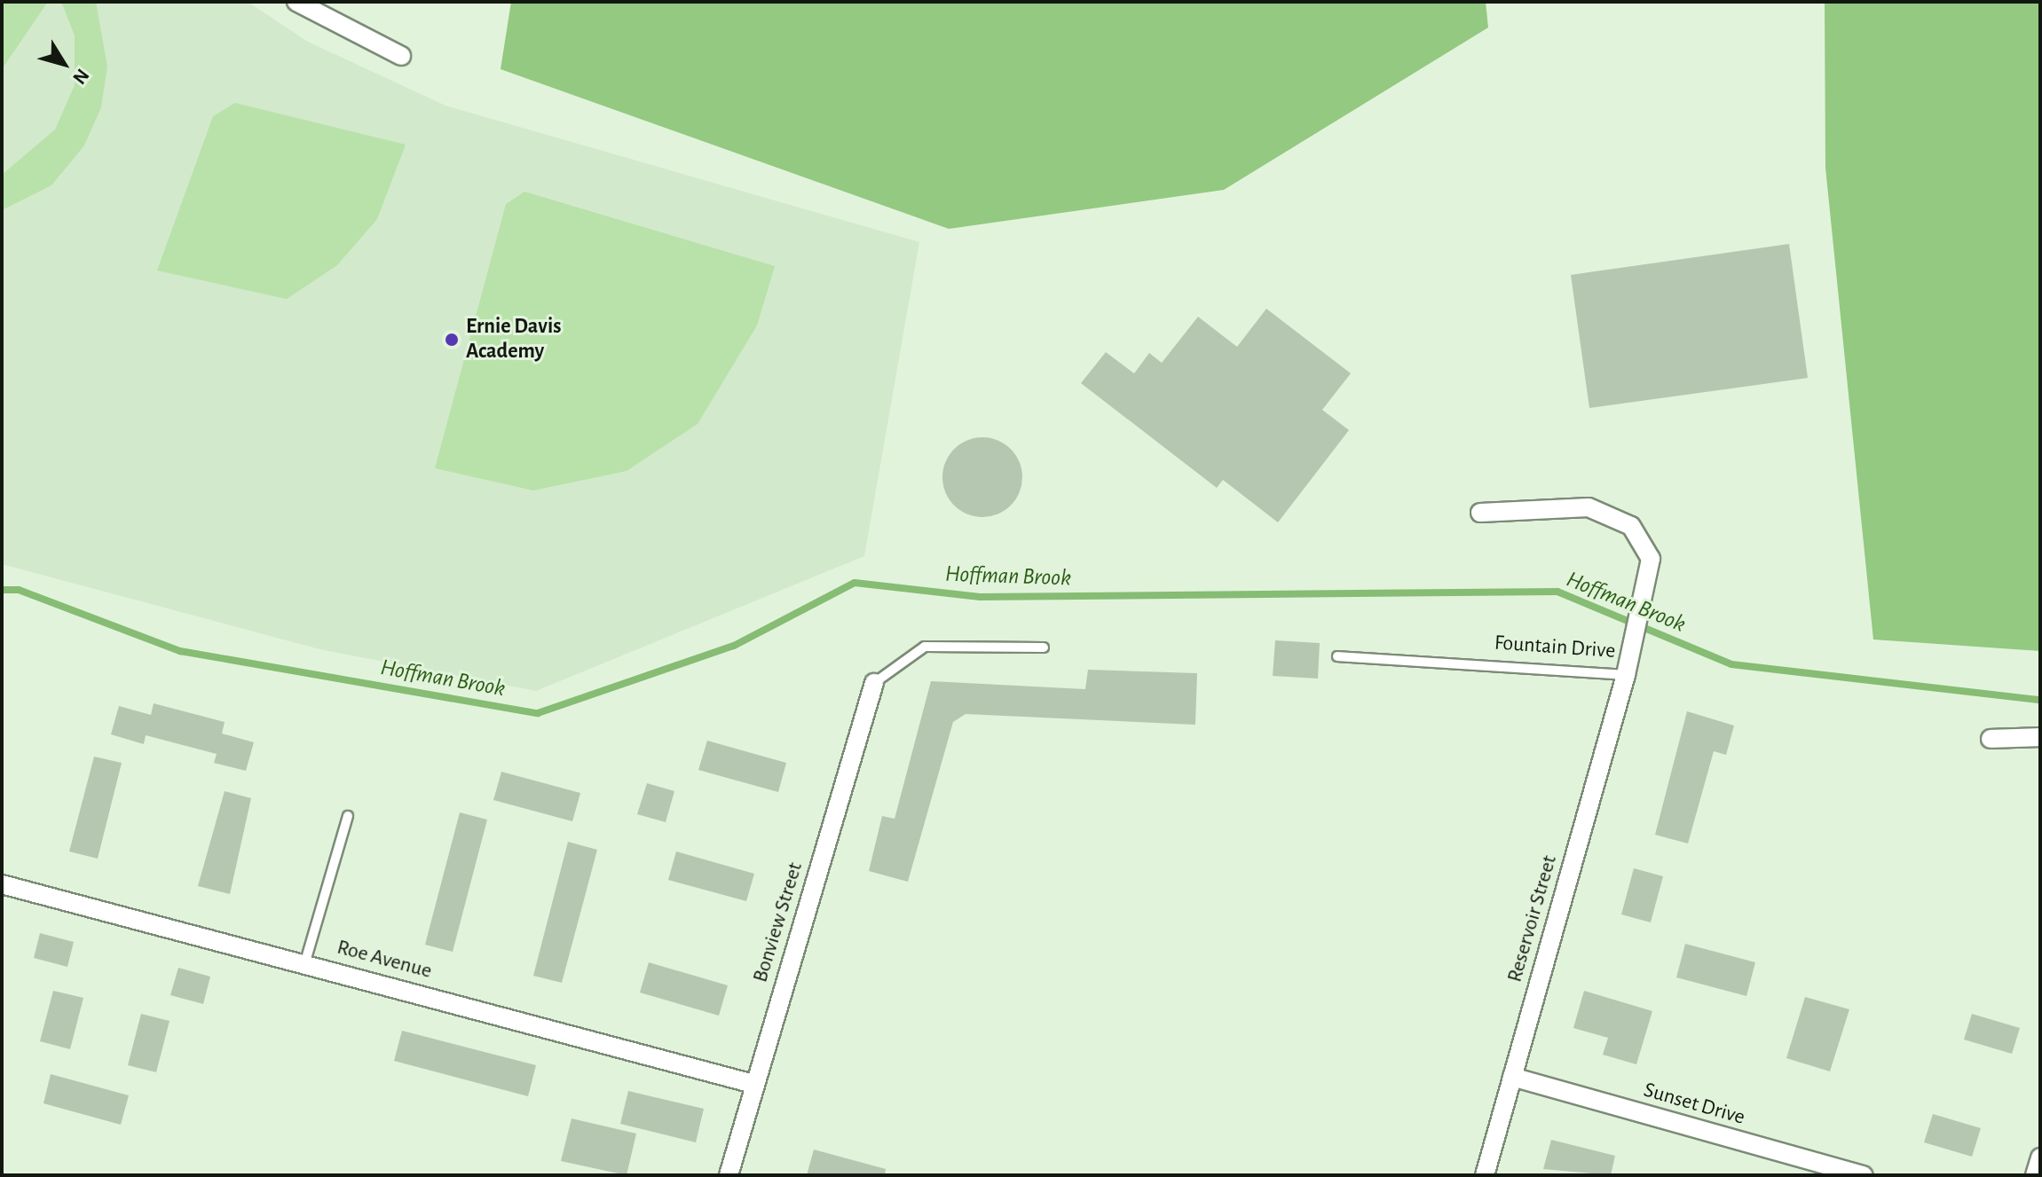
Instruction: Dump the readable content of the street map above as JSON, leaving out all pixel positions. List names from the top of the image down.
{
  "streets": {
    "street": [
      "Fountain Drive",
      "Reservoir Street",
      "Bonview Street",
      "Roe Avenue",
      "Sunset Drive"
    ]
  },
  "crossings": [
    ["Fountain Drive", "Reservoir Street"],
    ["Reservoir Street", "Sunset Drive"],
    ["Bonview Street", "Roe Avenue"]
  ],
  "water": ["Hoffman Brook"],
  "places": ["Ernie Davis Academy"],
  "north": "bottom right"
}
